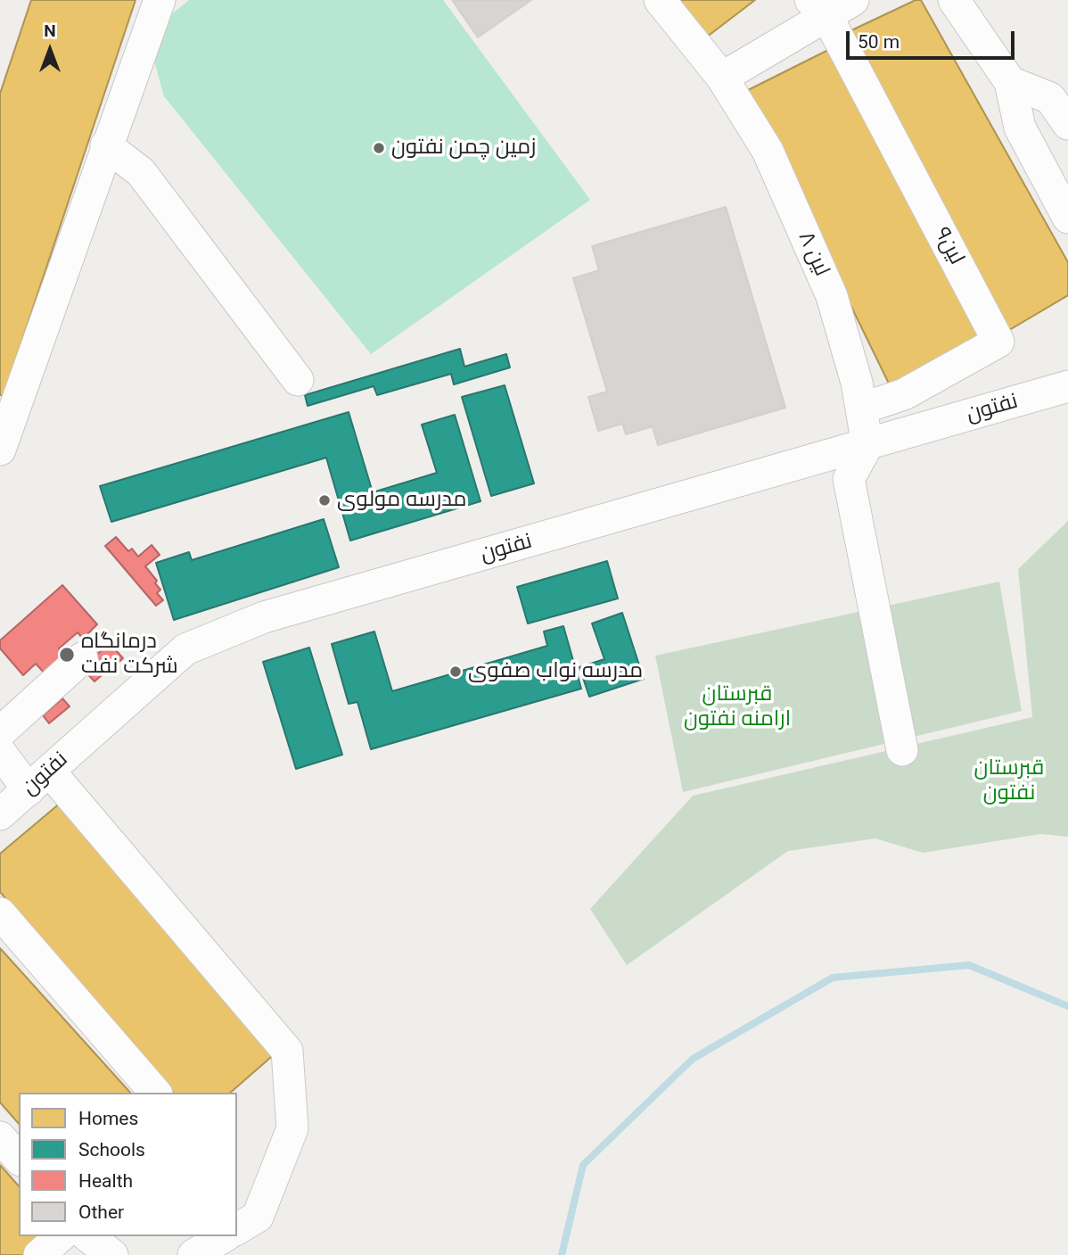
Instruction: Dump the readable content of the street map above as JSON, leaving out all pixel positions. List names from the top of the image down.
{
  "streets": {
    "street": ["لین۹", "لین ۸", "نفتون"]
  },
  "crossings": [
    ["لین۹", "لین ۸"],
    ["لین ۸", "نفتون"]
  ],
  "parks": ["قبرستان ارامنه نفتون", "قبرستان نفتون"],
  "places": [
    "زمین چمن نفتون",
    "مدرسه مولوی",
    "درمانگاه شرکت نفت",
    "مدرسه نواب صفوی"
  ],
  "legend": [
    "Homes",
    "Schools",
    "Health",
    "Other"
  ],
  "scale_bar": "50 m",
  "north": "top"
}
